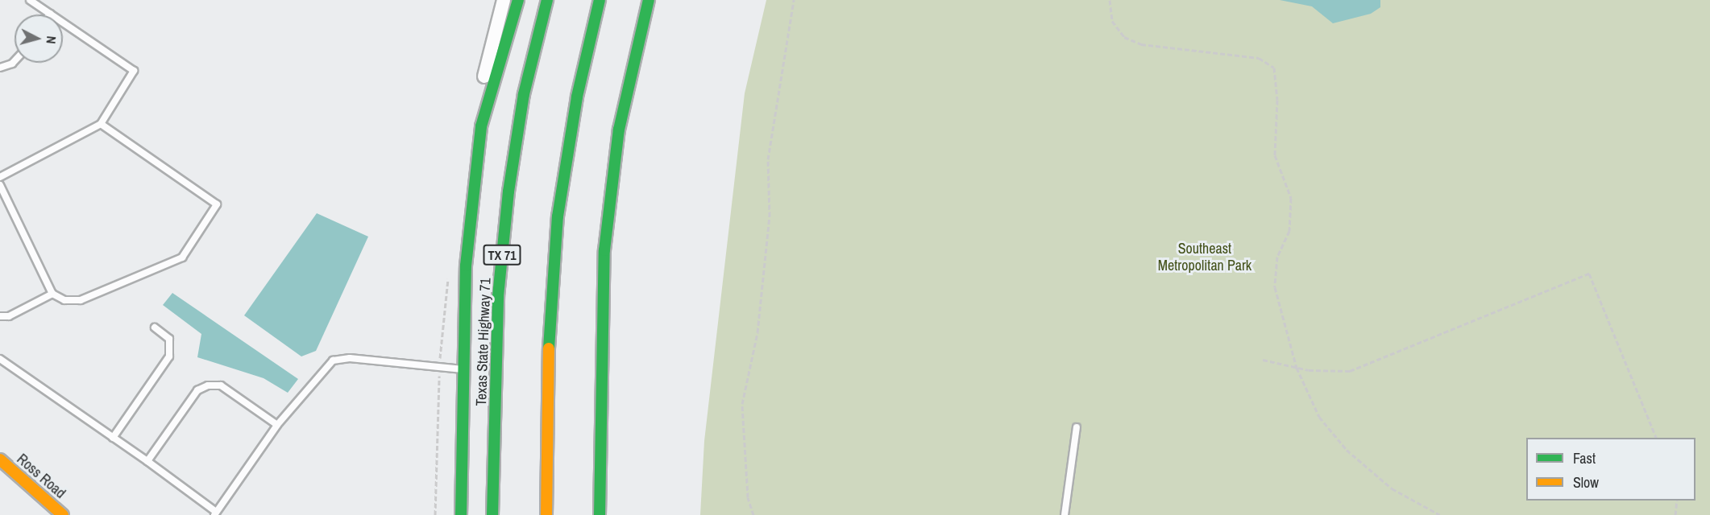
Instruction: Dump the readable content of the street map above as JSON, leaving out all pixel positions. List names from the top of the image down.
{
  "streets": {
    "main road": ["TX 71", "Texas State Highway 71", "Ross Road"]
  },
  "parks": ["Southeast Metropolitan Park"],
  "legend": ["Fast", "Slow"],
  "north": "right"
}
